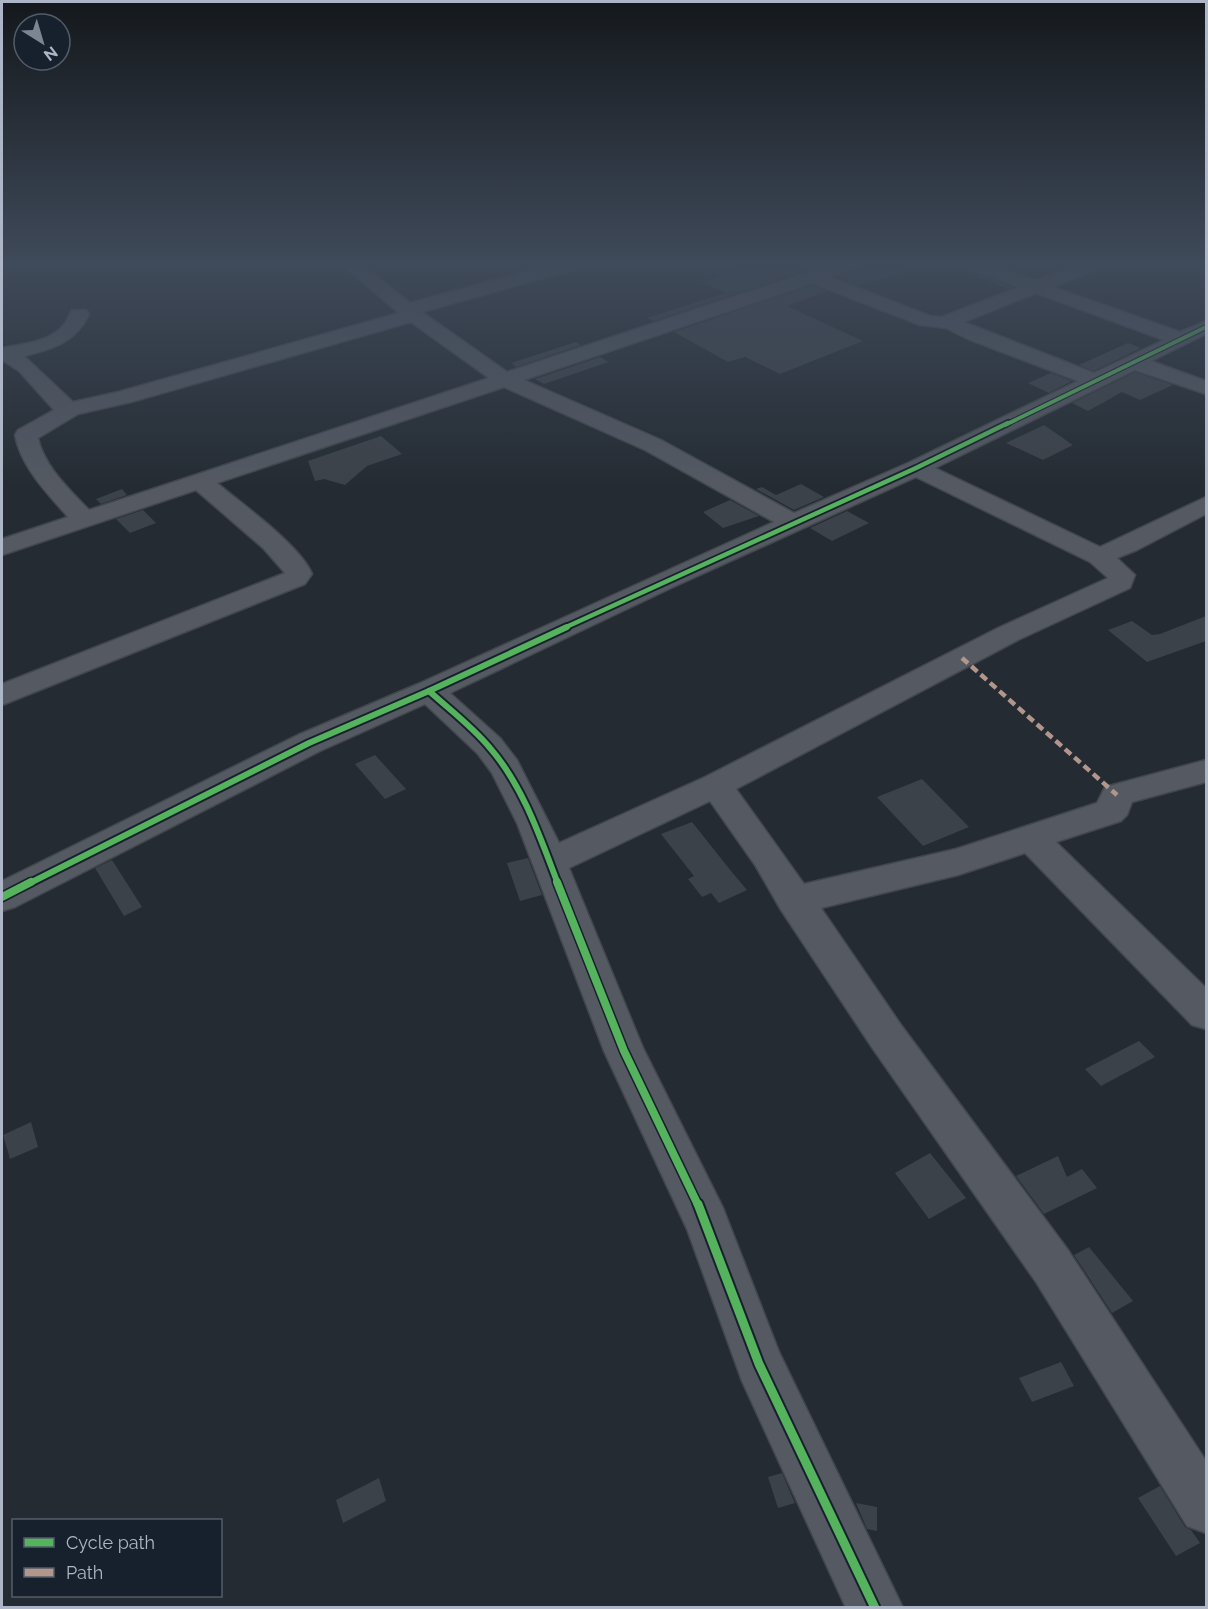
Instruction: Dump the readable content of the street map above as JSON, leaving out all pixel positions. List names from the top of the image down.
{
  "legend": ["Cycle path", "Path"],
  "north": "bottom right"
}
